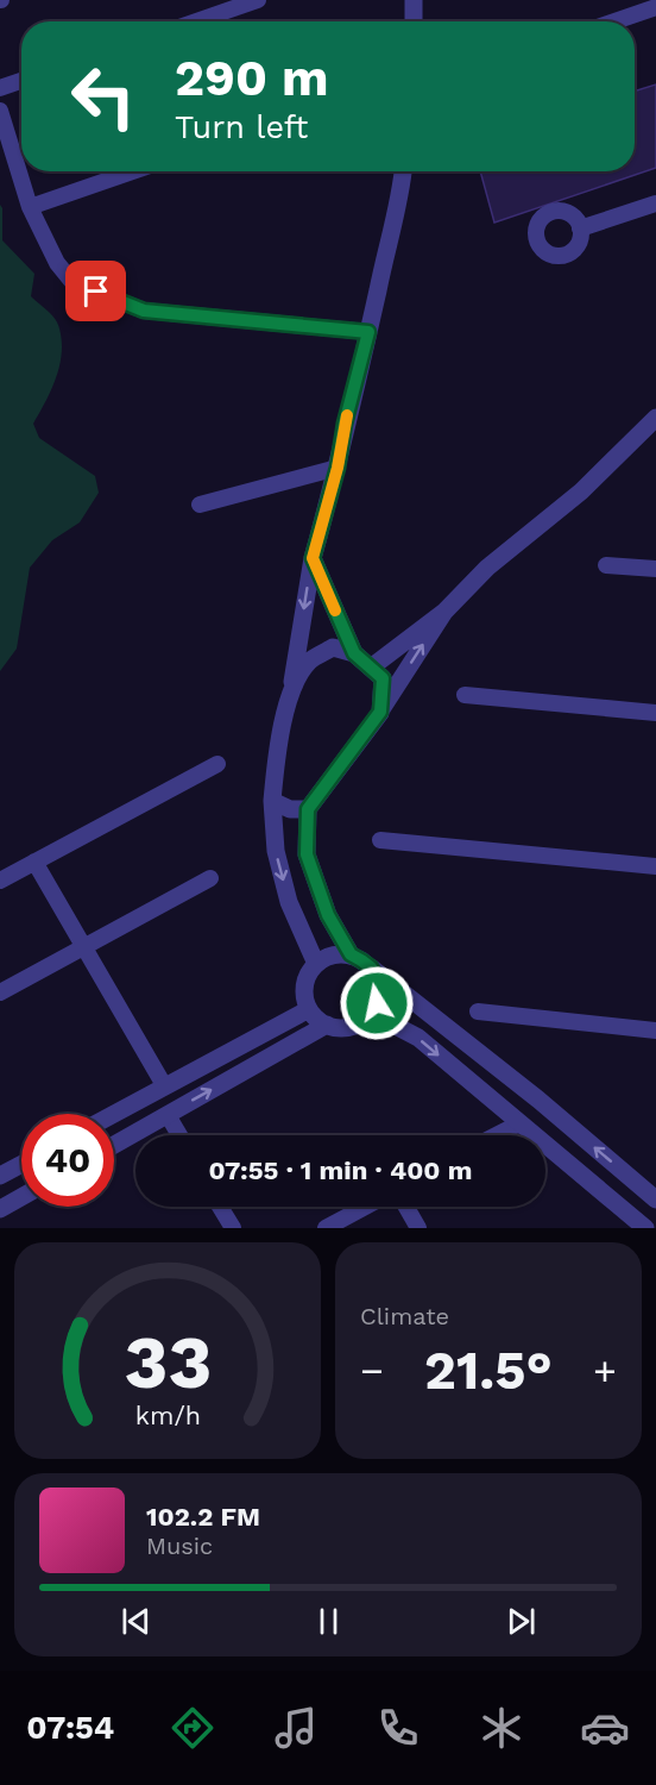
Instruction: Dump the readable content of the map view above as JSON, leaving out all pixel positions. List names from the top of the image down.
{
  "page": {
    "turn": ["290 m", "Turn left"],
    "limit": "40",
    "trip": "07:55 · 1 min · 400 m",
    "tile": "Climate",
    "heat": ["−", "21.5°", "+"],
    "song": ["102.2 FM", "Music"],
    "tabs": "07:54",
    "gauge": ["33", "km/h"]
  }
}
